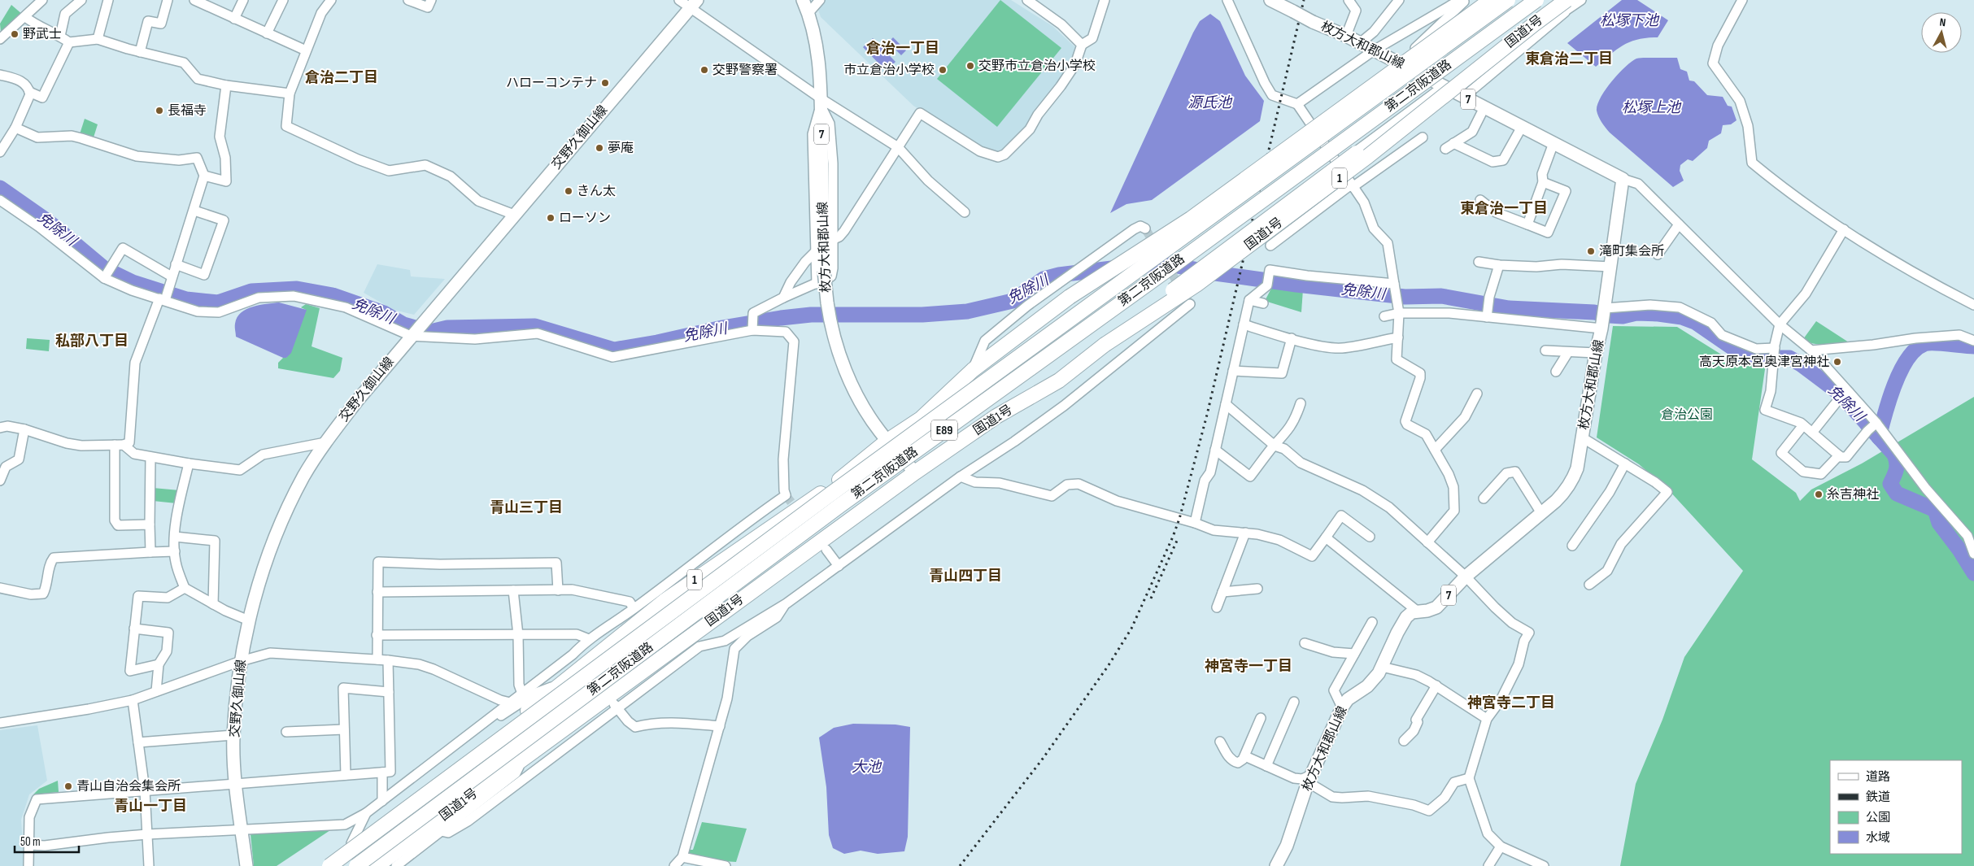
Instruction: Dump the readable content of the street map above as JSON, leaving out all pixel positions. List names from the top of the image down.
{
  "streets": {
    "highway": [
      "国道1号",
      "第二京阪道路",
      "1",
      "E89"
    ],
    "main road": ["枚方大和郡山線", "7", "交野久御山線"]
  },
  "crossings": [
    ["国道1号", "枚方大和郡山線"],
    ["枚方大和郡山線", "1"]
  ],
  "districts": [
    "倉治一丁目",
    "東倉治二丁目",
    "倉治二丁目",
    "東倉治一丁目",
    "私部八丁目",
    "青山三丁目",
    "青山四丁目",
    "神宮寺一丁目",
    "神宮寺二丁目",
    "青山一丁目"
  ],
  "water": [
    "松塚下池",
    "源氏池",
    "松塚上池",
    "免除川",
    "大池"
  ],
  "parks": ["倉治公園"],
  "places": [
    "野武士",
    "交野市立倉治小学校",
    "交野警察署",
    "市立倉治小学校",
    "ハローコンテナ",
    "長福寺",
    "夢庵",
    "きん太",
    "ローソン",
    "滝町集会所",
    "高天原本宮奥津宮神社",
    "糸吉神社",
    "青山自治会集会所"
  ],
  "legend": [
    "道路",
    "鉄道",
    "公園",
    "水域"
  ],
  "scale_bar": "50 m",
  "north": "top"
}
